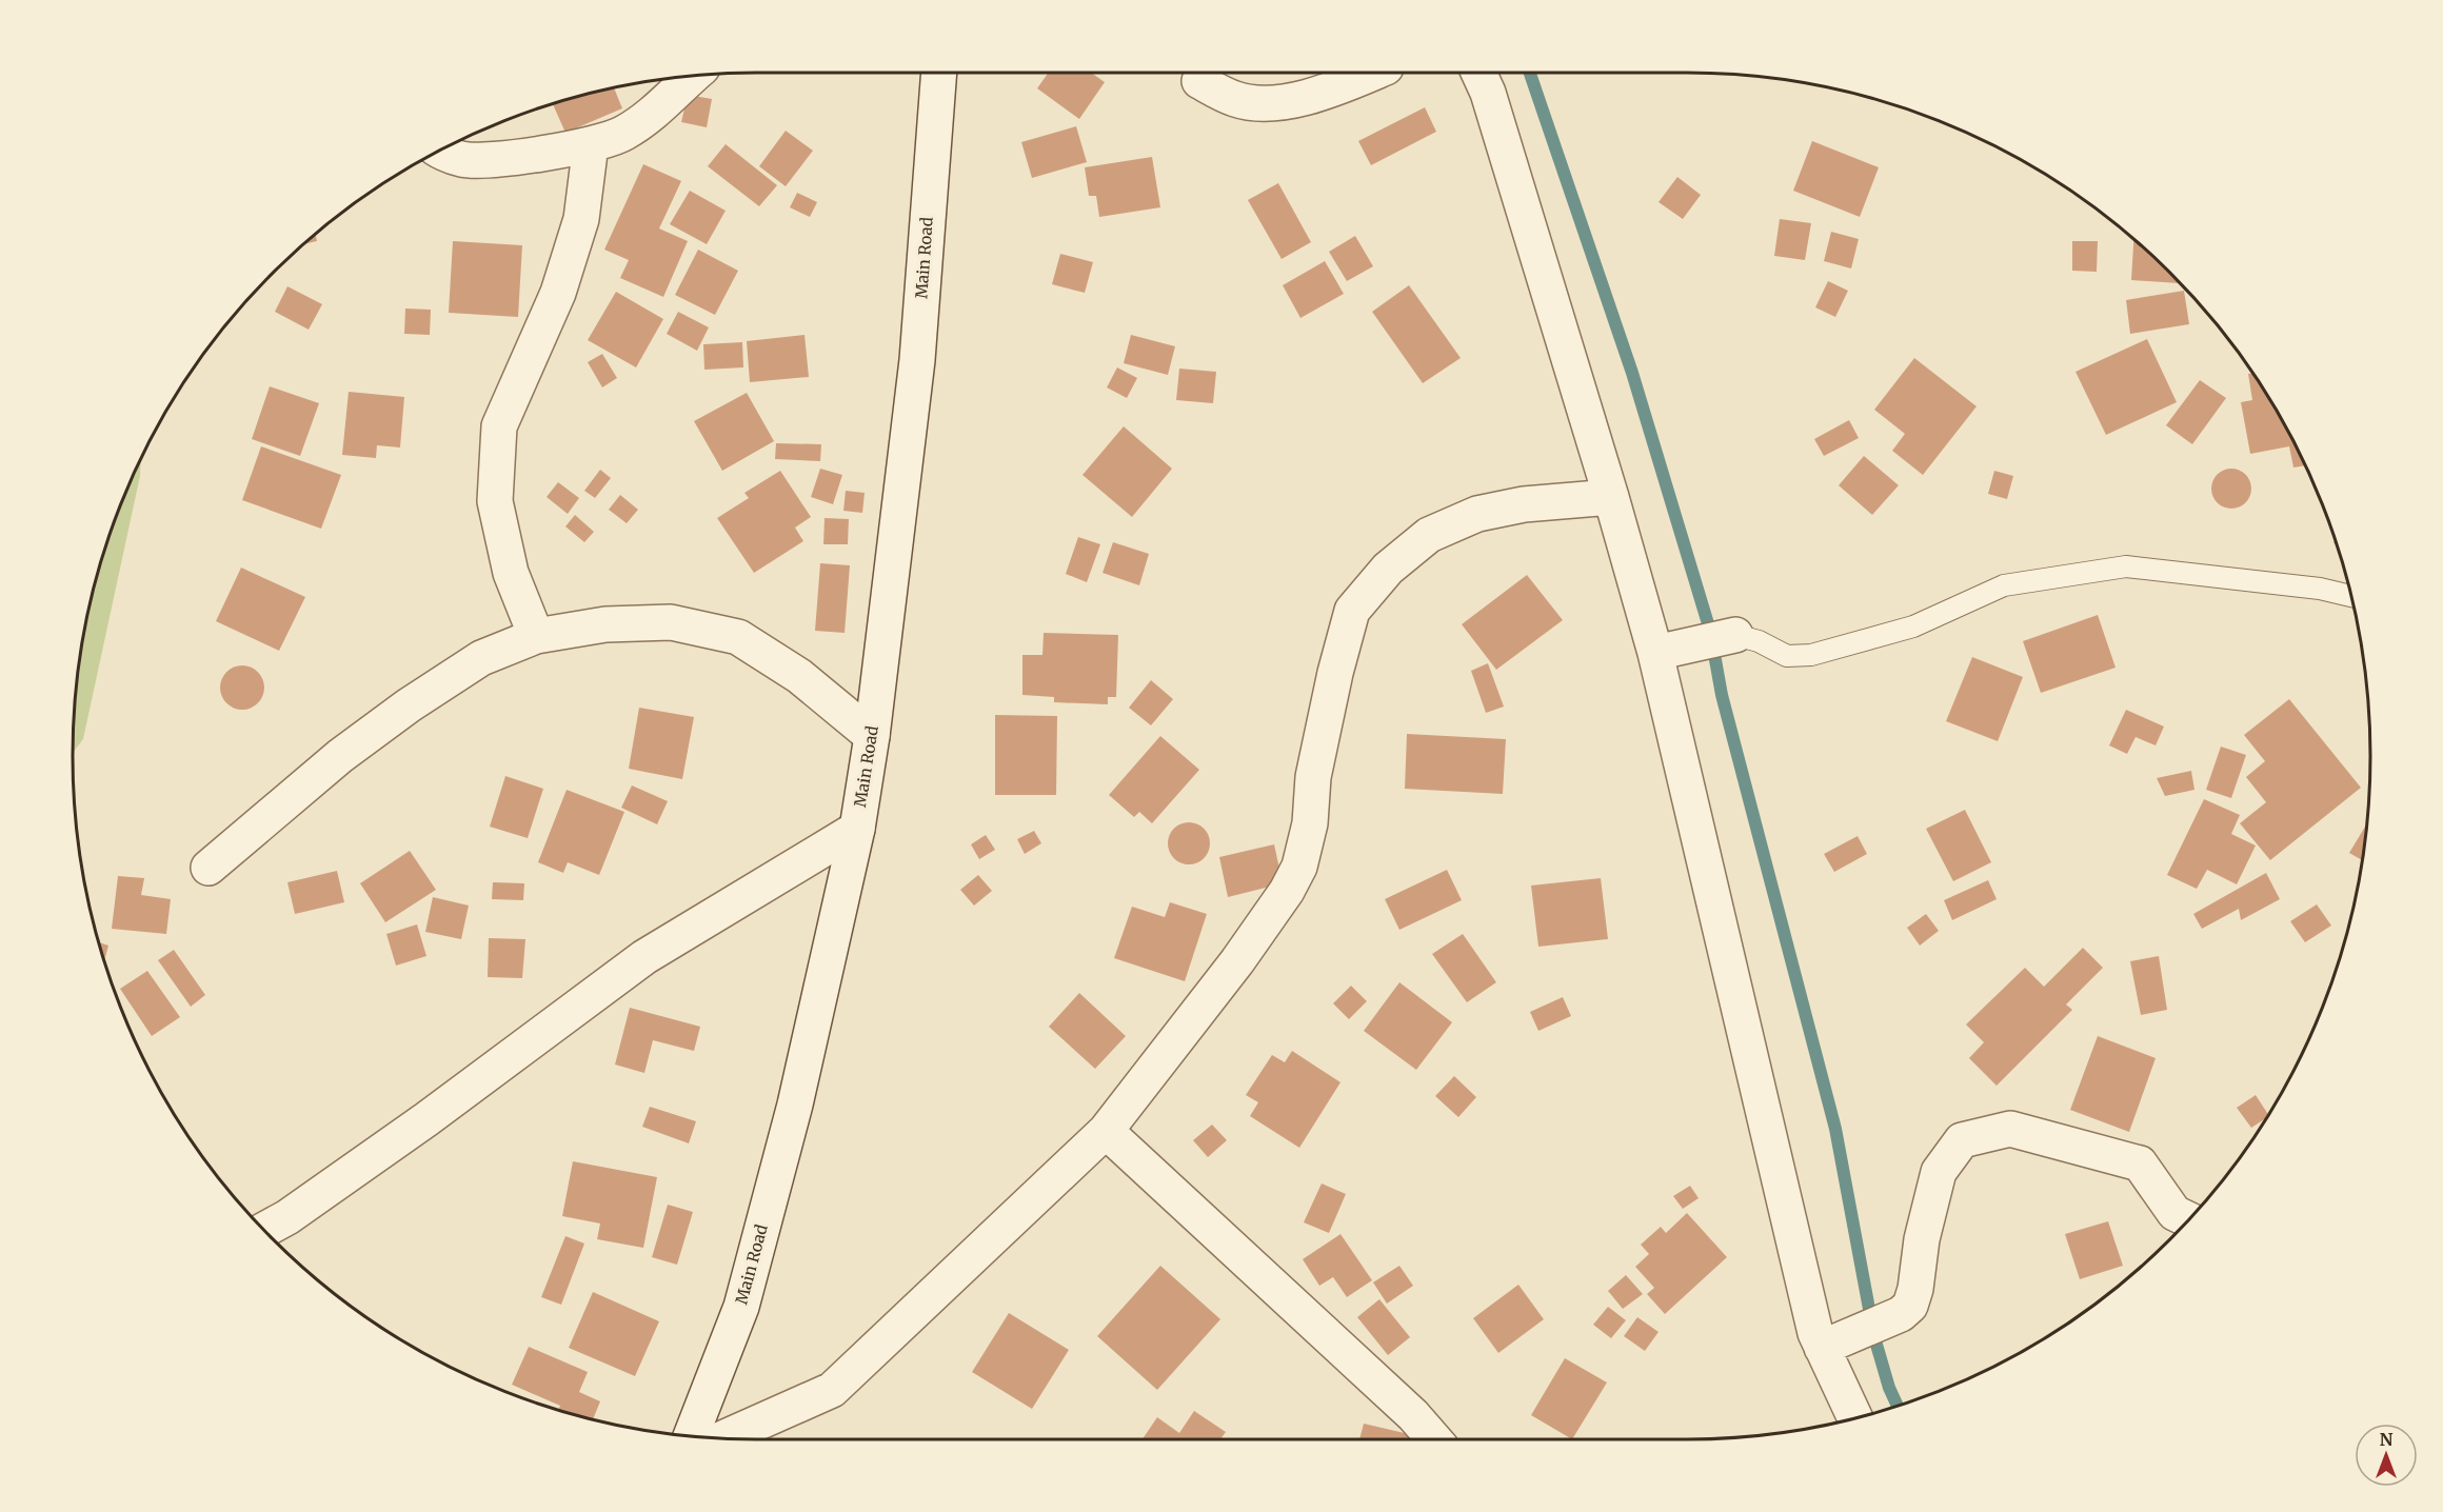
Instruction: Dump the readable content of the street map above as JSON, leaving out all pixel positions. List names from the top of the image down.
{
  "streets": {
    "street": ["Main Road"]
  },
  "north": "top"
}
